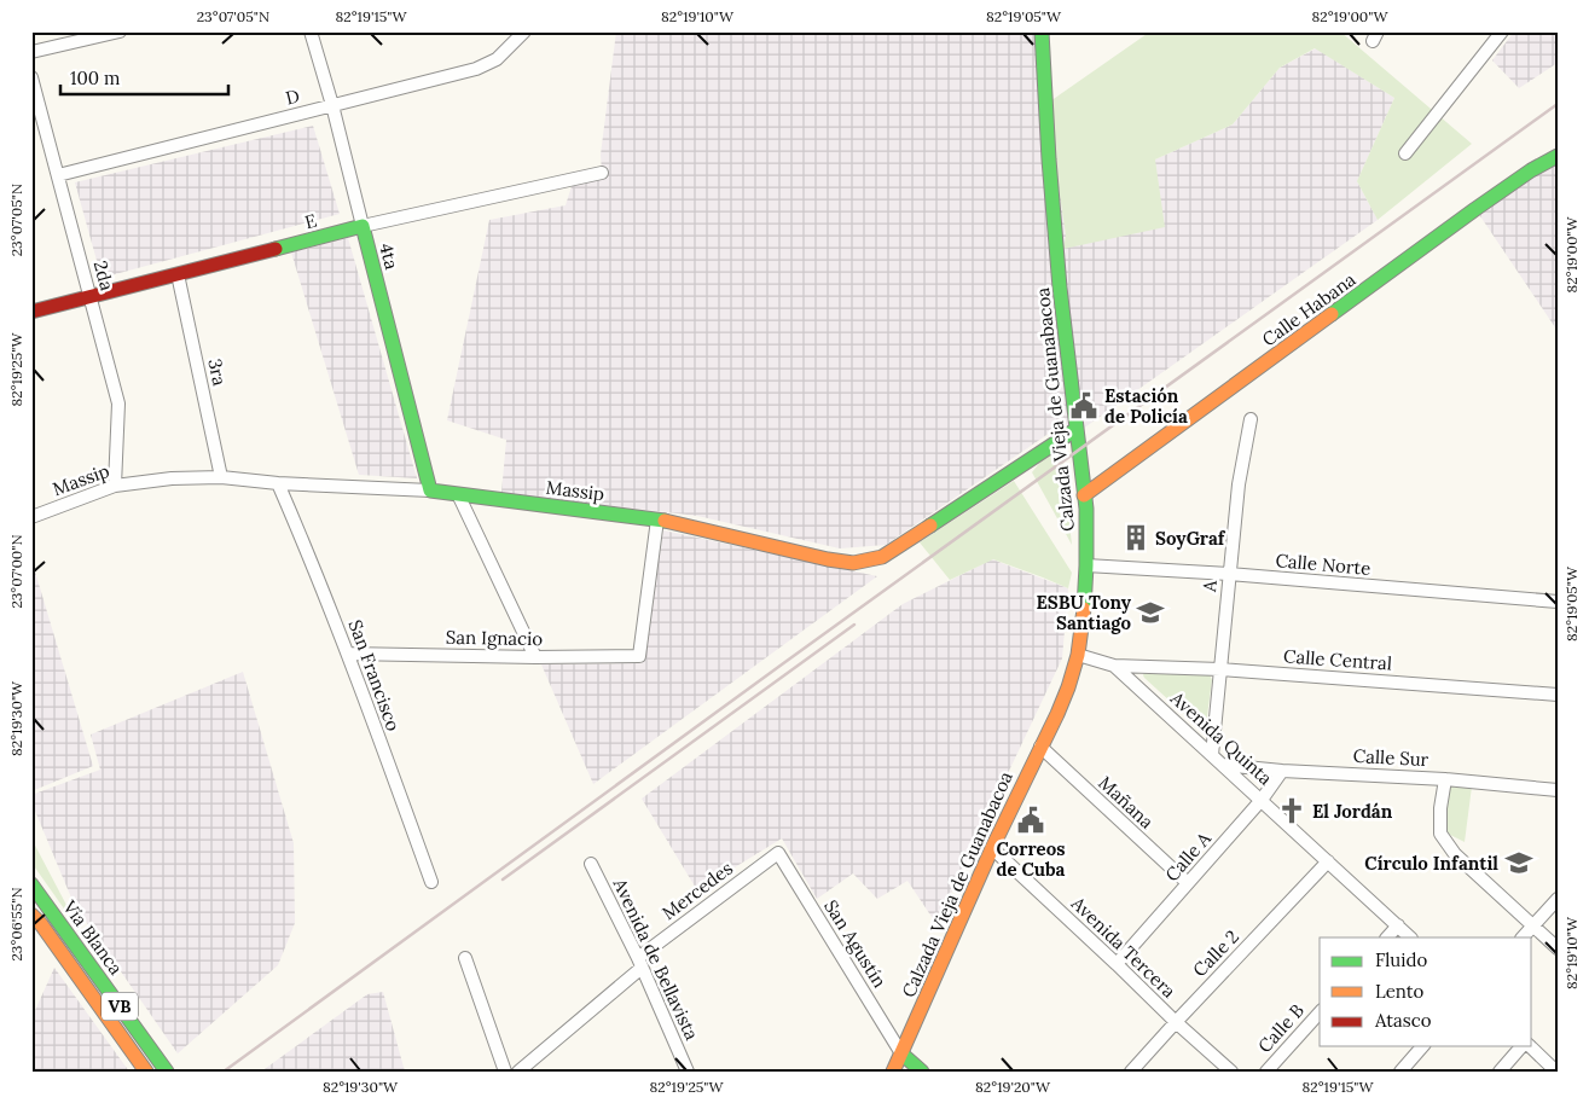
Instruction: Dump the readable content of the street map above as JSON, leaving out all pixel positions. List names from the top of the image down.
{
  "streets": {
    "street": [
      "D",
      "E",
      "4ta",
      "2da",
      "Calle Habana",
      "3ra",
      "Calzada Vieja de Guanabacoa",
      "Massip",
      "Calle Norte",
      "A",
      "San Ignacio",
      "Calle Central",
      "San Francisco",
      "Avenida Quinta",
      "Calle Sur",
      "Mañana",
      "Calle A",
      "Mercedes",
      "Vía Blanca",
      "San Agustín",
      "Avenida Tercera",
      "Calle 2",
      "Avenida de Bellavista",
      "VB",
      "Calle B"
    ]
  },
  "crossings": [
    ["D", "4ta"],
    ["D", "2da"],
    ["E", "4ta"],
    ["E", "2da"],
    ["E", "3ra"],
    ["4ta", "Massip"],
    ["2da", "Massip"],
    ["Calle Habana", "Calzada Vieja de Guanabacoa"],
    ["3ra", "Massip"],
    ["Calzada Vieja de Guanabacoa", "Massip"],
    ["Calzada Vieja de Guanabacoa", "Calle Norte"],
    ["Calzada Vieja de Guanabacoa", "Avenida Quinta"],
    ["Calzada Vieja de Guanabacoa", "Mañana"],
    ["Calzada Vieja de Guanabacoa", "San Agustín"],
    ["Calzada Vieja de Guanabacoa", "Avenida Tercera"],
    ["Massip", "San Ignacio"],
    ["Massip", "San Francisco"],
    ["Calle Norte", "A"],
    ["A", "Calle Central"],
    ["A", "Avenida Quinta"],
    ["San Ignacio", "San Francisco"],
    ["Calle Central", "Avenida Quinta"],
    ["Avenida Quinta", "Calle Sur"],
    ["Avenida Quinta", "Calle A"],
    ["Avenida Quinta", "Calle 2"],
    ["Calle Sur", "Calle A"],
    ["Mañana", "Calle A"],
    ["Calle A", "Avenida Tercera"],
    ["Mercedes", "San Agustín"],
    ["Mercedes", "Avenida de Bellavista"],
    ["Avenida Tercera", "Calle 2"]
  ],
  "places": {
    "public building": ["Estación de Policía", "Correos de Cuba"],
    "building": ["SoyGraf"],
    "school or university": ["ESBU Tony Santiago", "Círculo Infantil"],
    "church": ["El Jordán"]
  },
  "legend": ["Fluido", "Lento", "Atasco"],
  "scale_bar": "100 m",
  "coordinates": [
    "23°07'05\"N",
    "82°19'15\"W",
    "82°19'10\"W",
    "82°19'05\"W",
    "82°19'00\"W",
    "82°19'25\"W",
    "23°07'00\"N",
    "82°19'30\"W",
    "23°06'55\"N",
    "82°19'20\"W"
  ]
}
